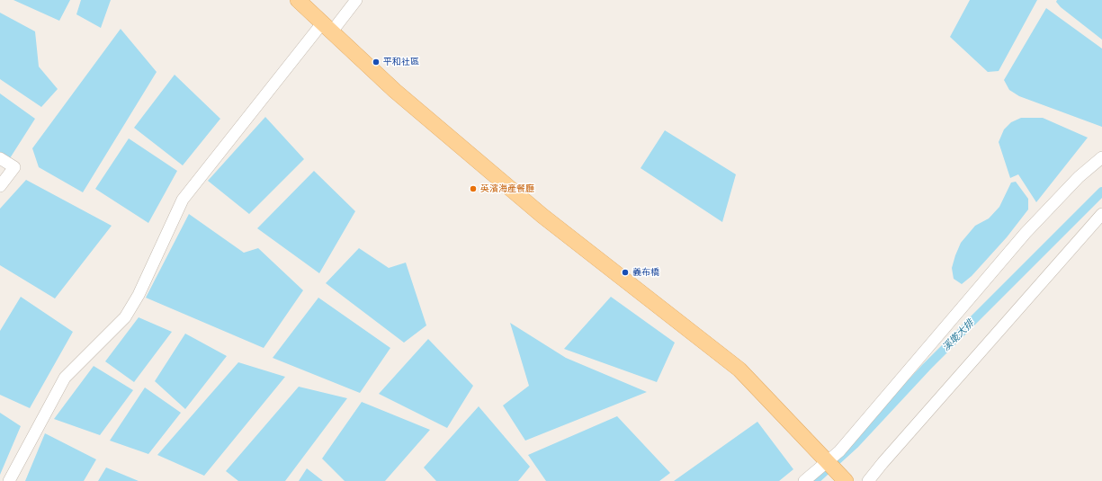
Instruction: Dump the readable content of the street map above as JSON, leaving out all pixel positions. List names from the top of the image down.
{
  "water": ["溪墘大排"],
  "places": ["平和社區", "英濱海產餐廳", "義布橋"]
}
